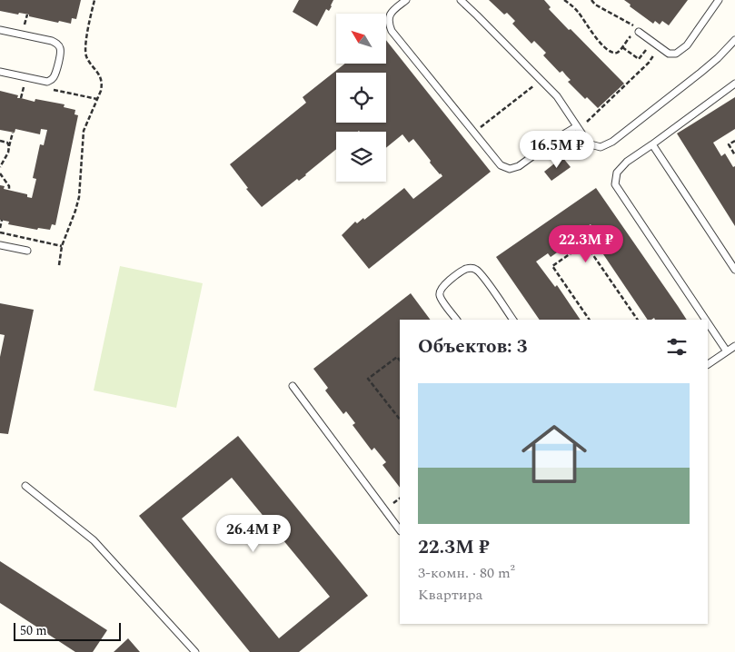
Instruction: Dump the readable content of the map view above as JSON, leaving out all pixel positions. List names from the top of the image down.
{
  "scale_bar": "50 m",
  "north": "top left",
  "page": {
    "price": ["16.5M ₽", "22.3M ₽", "26.4M ₽"],
    "heading": "Объектов: 3",
    "list": [
      {
        "name": "22.3M ₽",
        "note": "3-комн. · 80 m² · Квартира"
      }
    ],
    "scale": "50 m"
  }
}
